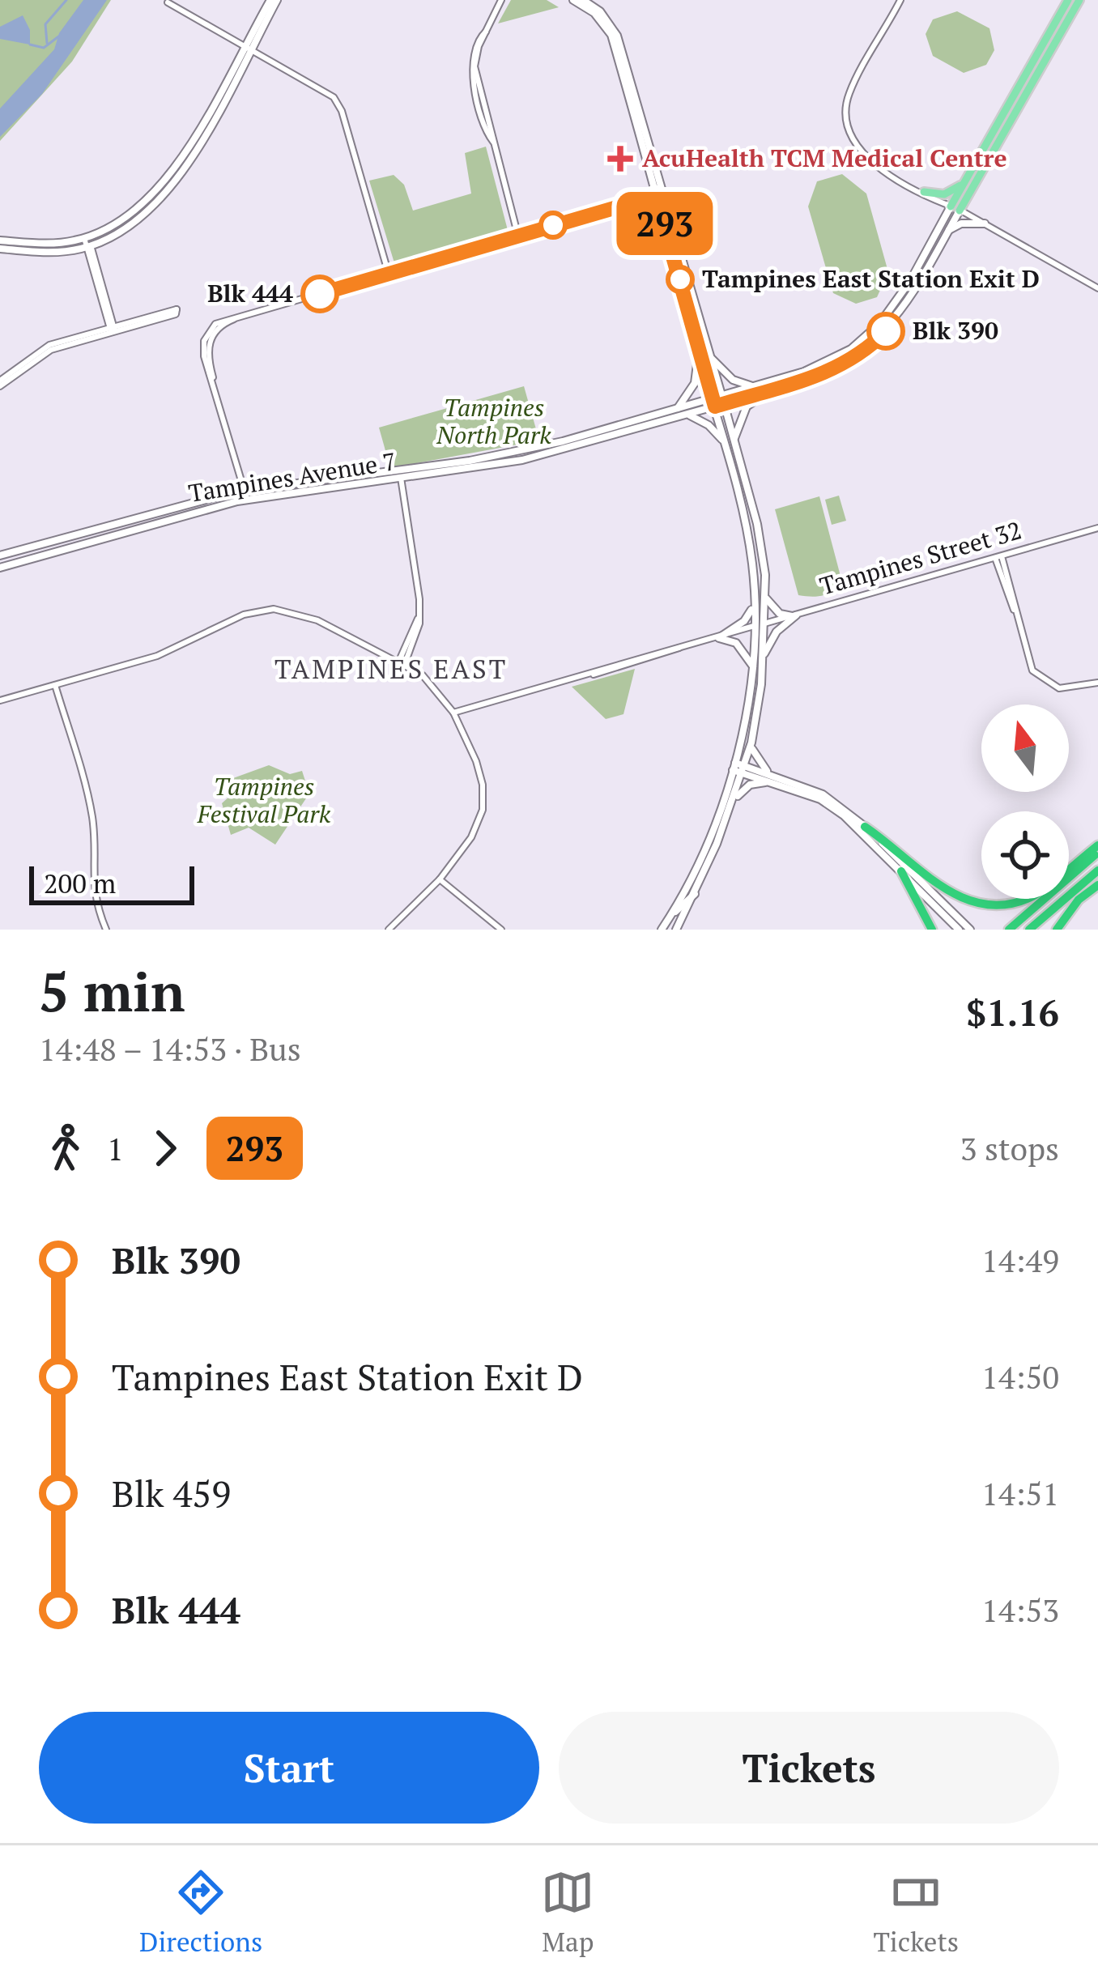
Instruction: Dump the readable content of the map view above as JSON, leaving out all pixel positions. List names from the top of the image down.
{
  "streets": {
    "main road": ["Tampines Avenue 7"],
    "street": ["Tampines Street 32"]
  },
  "districts": ["TAMPINES EAST"],
  "parks": ["Tampines North Park", "Tampines Festival Park"],
  "places": {
    "health": ["AcuHealth TCM Medical Centre"],
    "other": ["Tampines East Station Exit D", "Blk 444", "Blk 390"]
  },
  "lines": ["bus line 293"],
  "scale_bar": "200 m",
  "north": "top",
  "page": {
    "on_map": "293",
    "scale": "200 m",
    "heading": ["5 min", "14:48 – 14:53 · Bus", "$1.16"],
    "legs": ["1", "293", "3 stops"],
    "list": [
      {
        "name": "Blk 390",
        "value": "14:49"
      },
      {
        "name": "Tampines East Station Exit D",
        "value": "14:50"
      },
      {
        "name": "Blk 459",
        "value": "14:51"
      },
      {
        "name": "Blk 444",
        "value": "14:53"
      }
    ],
    "buttons": ["Start", "Tickets"],
    "tabs": ["Directions", "Map", "Tickets"]
  }
}
